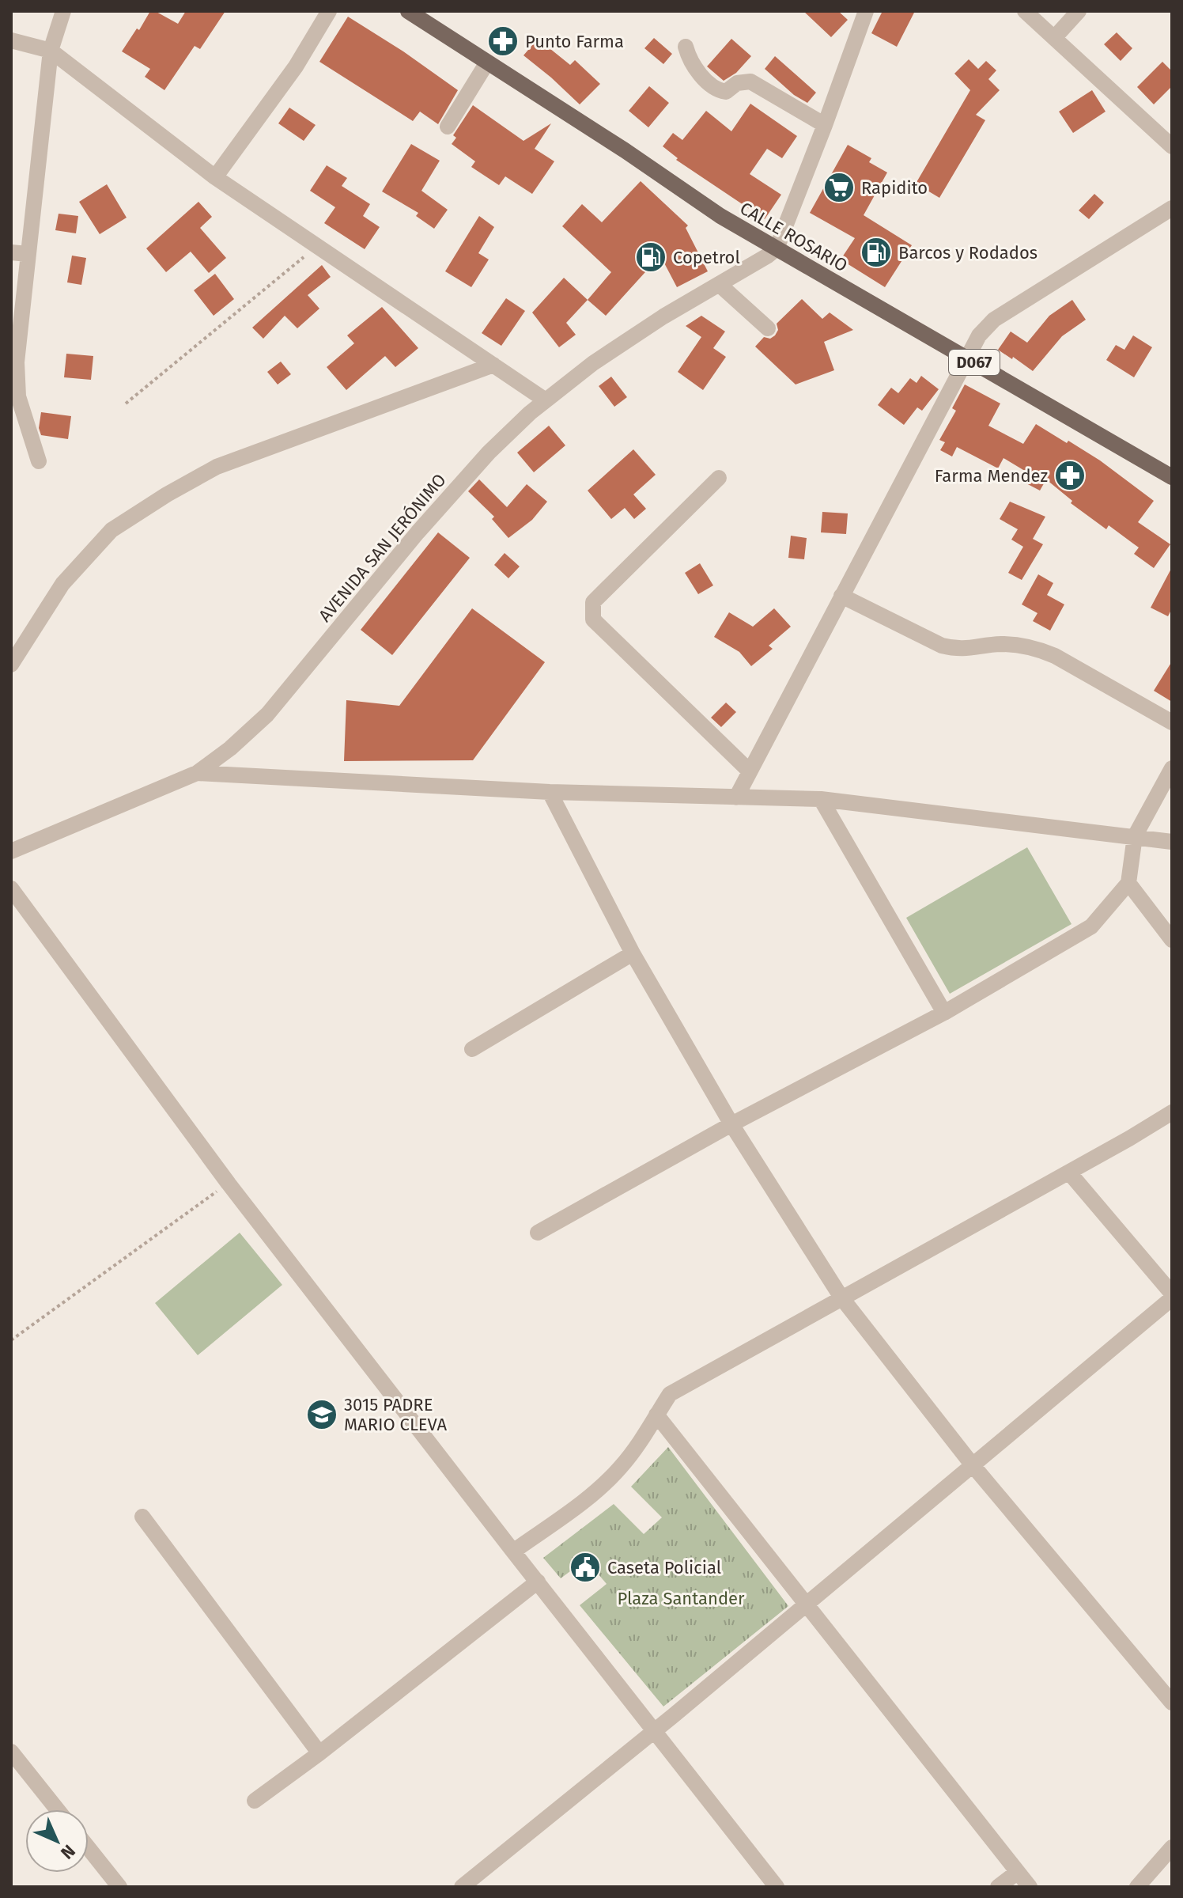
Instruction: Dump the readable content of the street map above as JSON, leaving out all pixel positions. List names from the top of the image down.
{
  "streets": {
    "main road": ["CALLE ROSARIO", "D067"],
    "street": ["AVENIDA SAN JERÓNIMO"]
  },
  "crossings": [
    ["CALLE ROSARIO", "AVENIDA SAN JERÓNIMO"]
  ],
  "parks": ["Plaza Santander"],
  "places": {
    "pharmacy": ["Punto Farma", "Farma Mendez"],
    "supermarket": ["Rapidito"],
    "fuel station": ["Barcos y Rodados", "Copetrol"],
    "school or university": ["3015 PADRE MARIO CLEVA"],
    "public building": ["Caseta Policial"]
  },
  "north": "bottom right"
}
